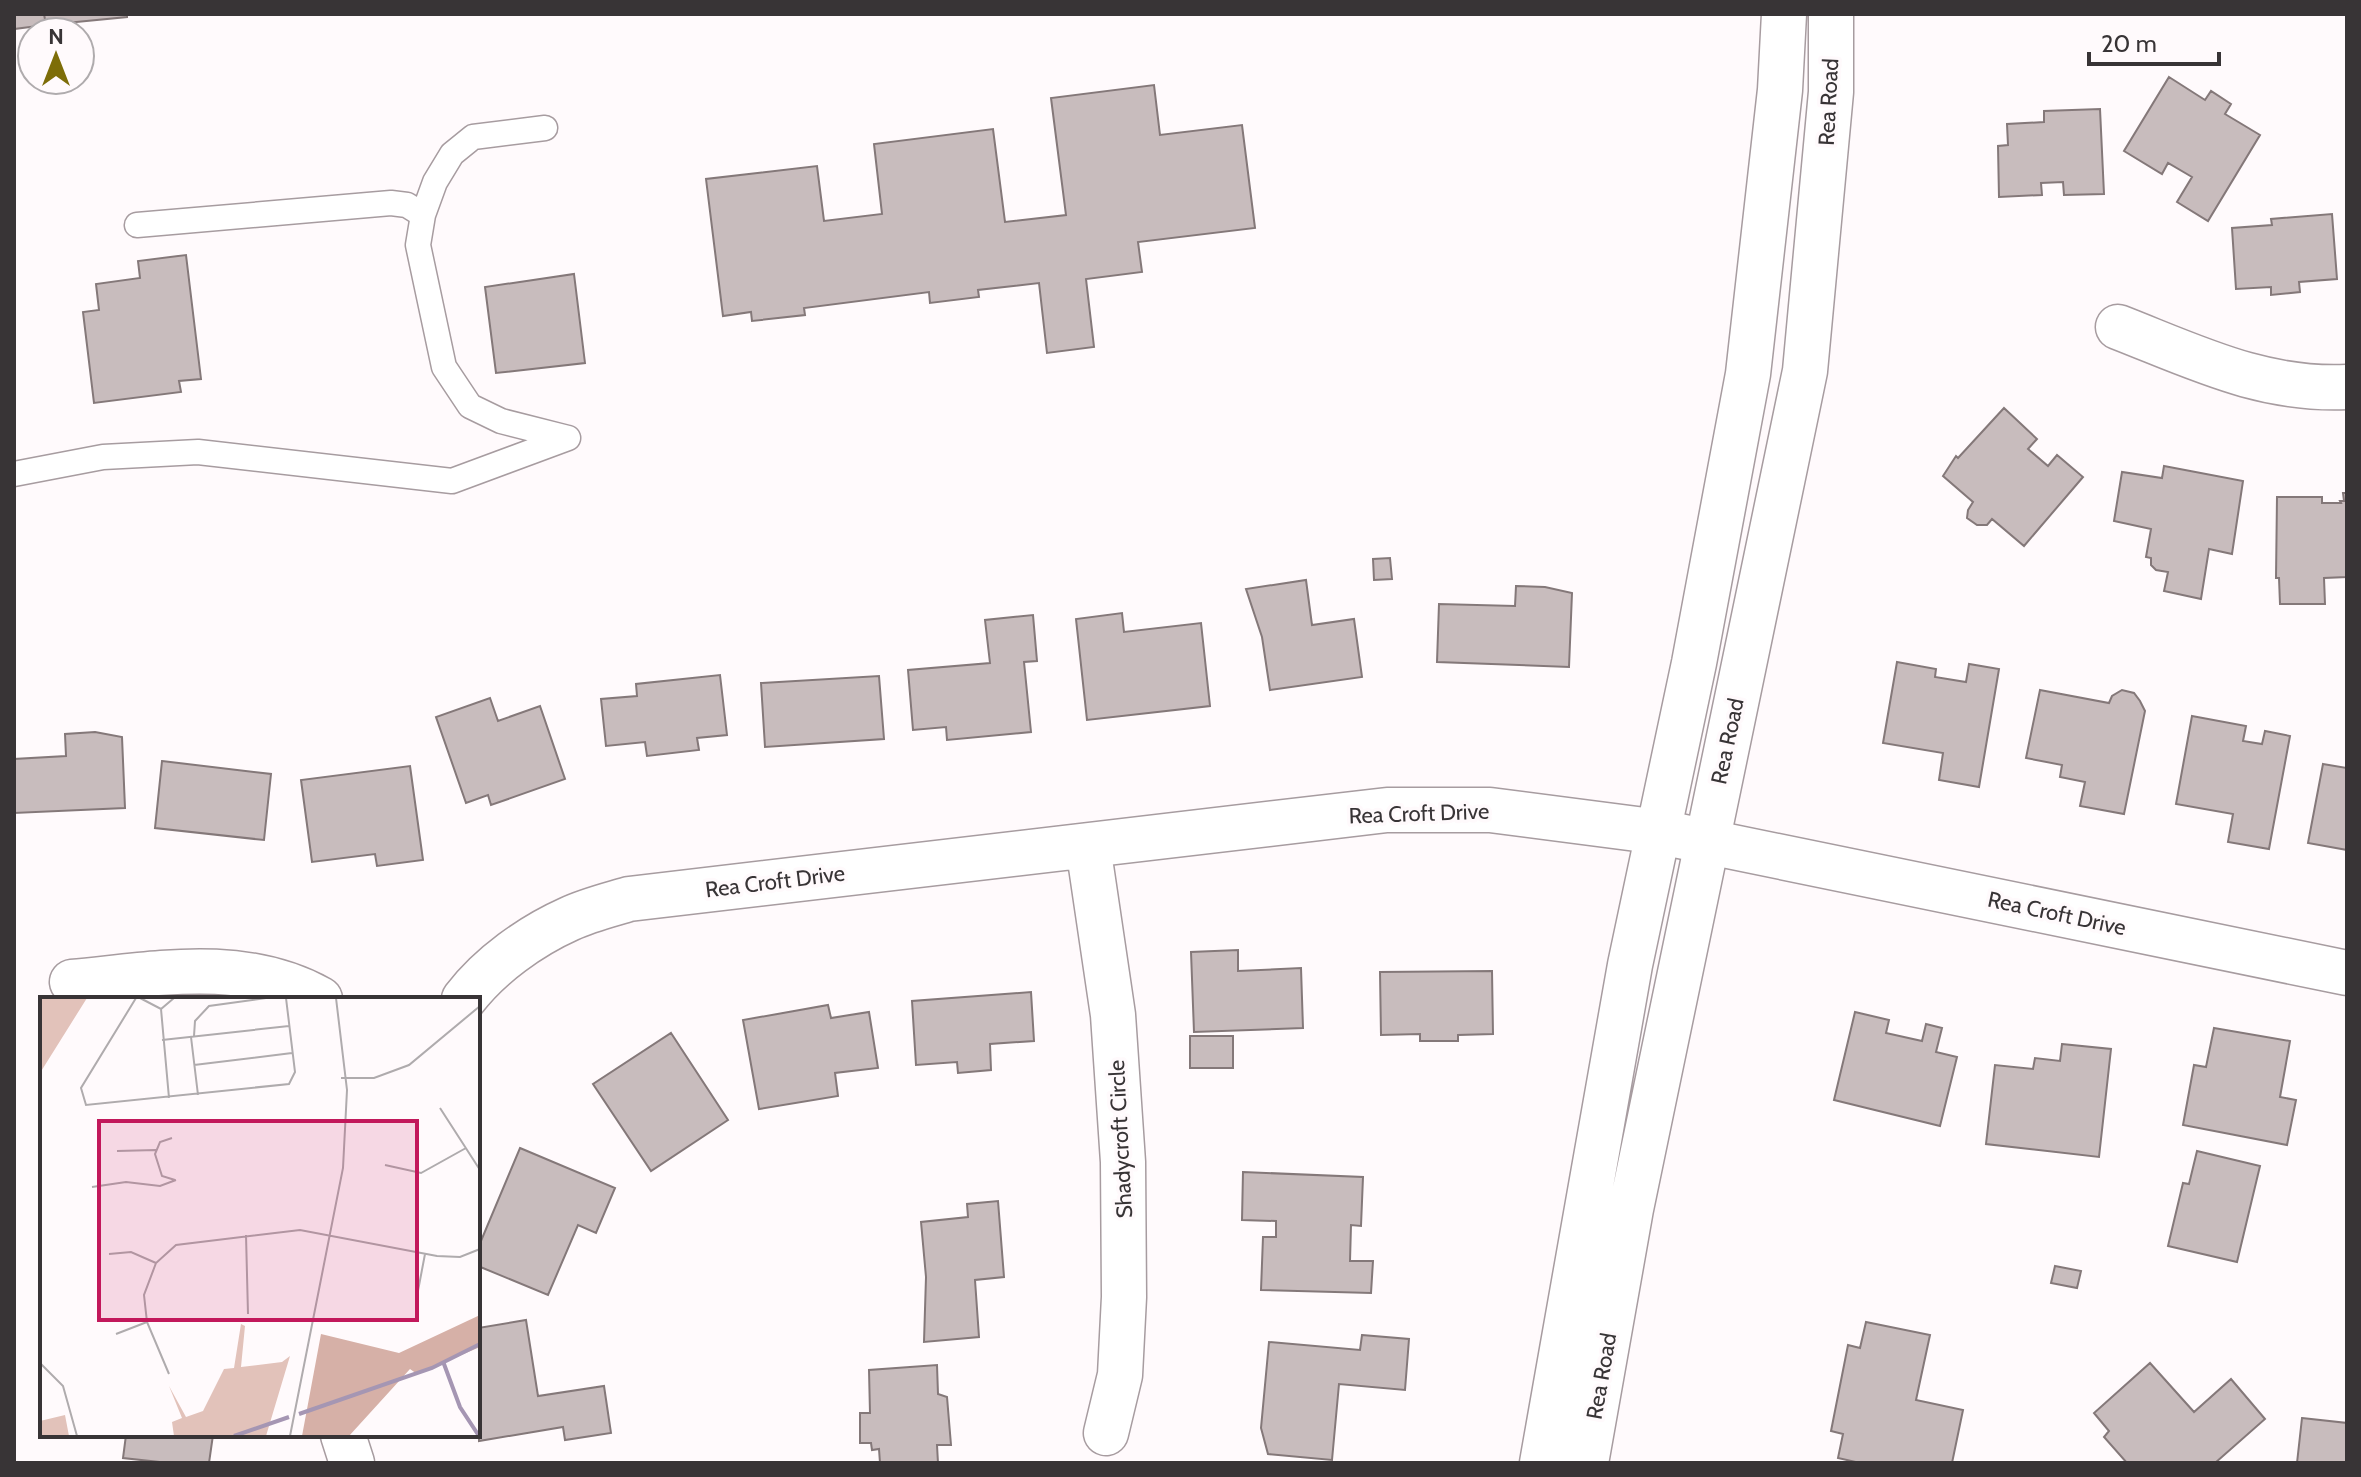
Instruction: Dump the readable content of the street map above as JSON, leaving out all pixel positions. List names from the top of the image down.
{
  "streets": {
    "street": ["Rea Road", "Rea Croft Drive", "Shadycroft Circle"]
  },
  "crossings": [
    ["Rea Road", "Rea Croft Drive"],
    ["Rea Croft Drive", "Shadycroft Circle"]
  ],
  "scale_bar": "20 m",
  "north": "top"
}
